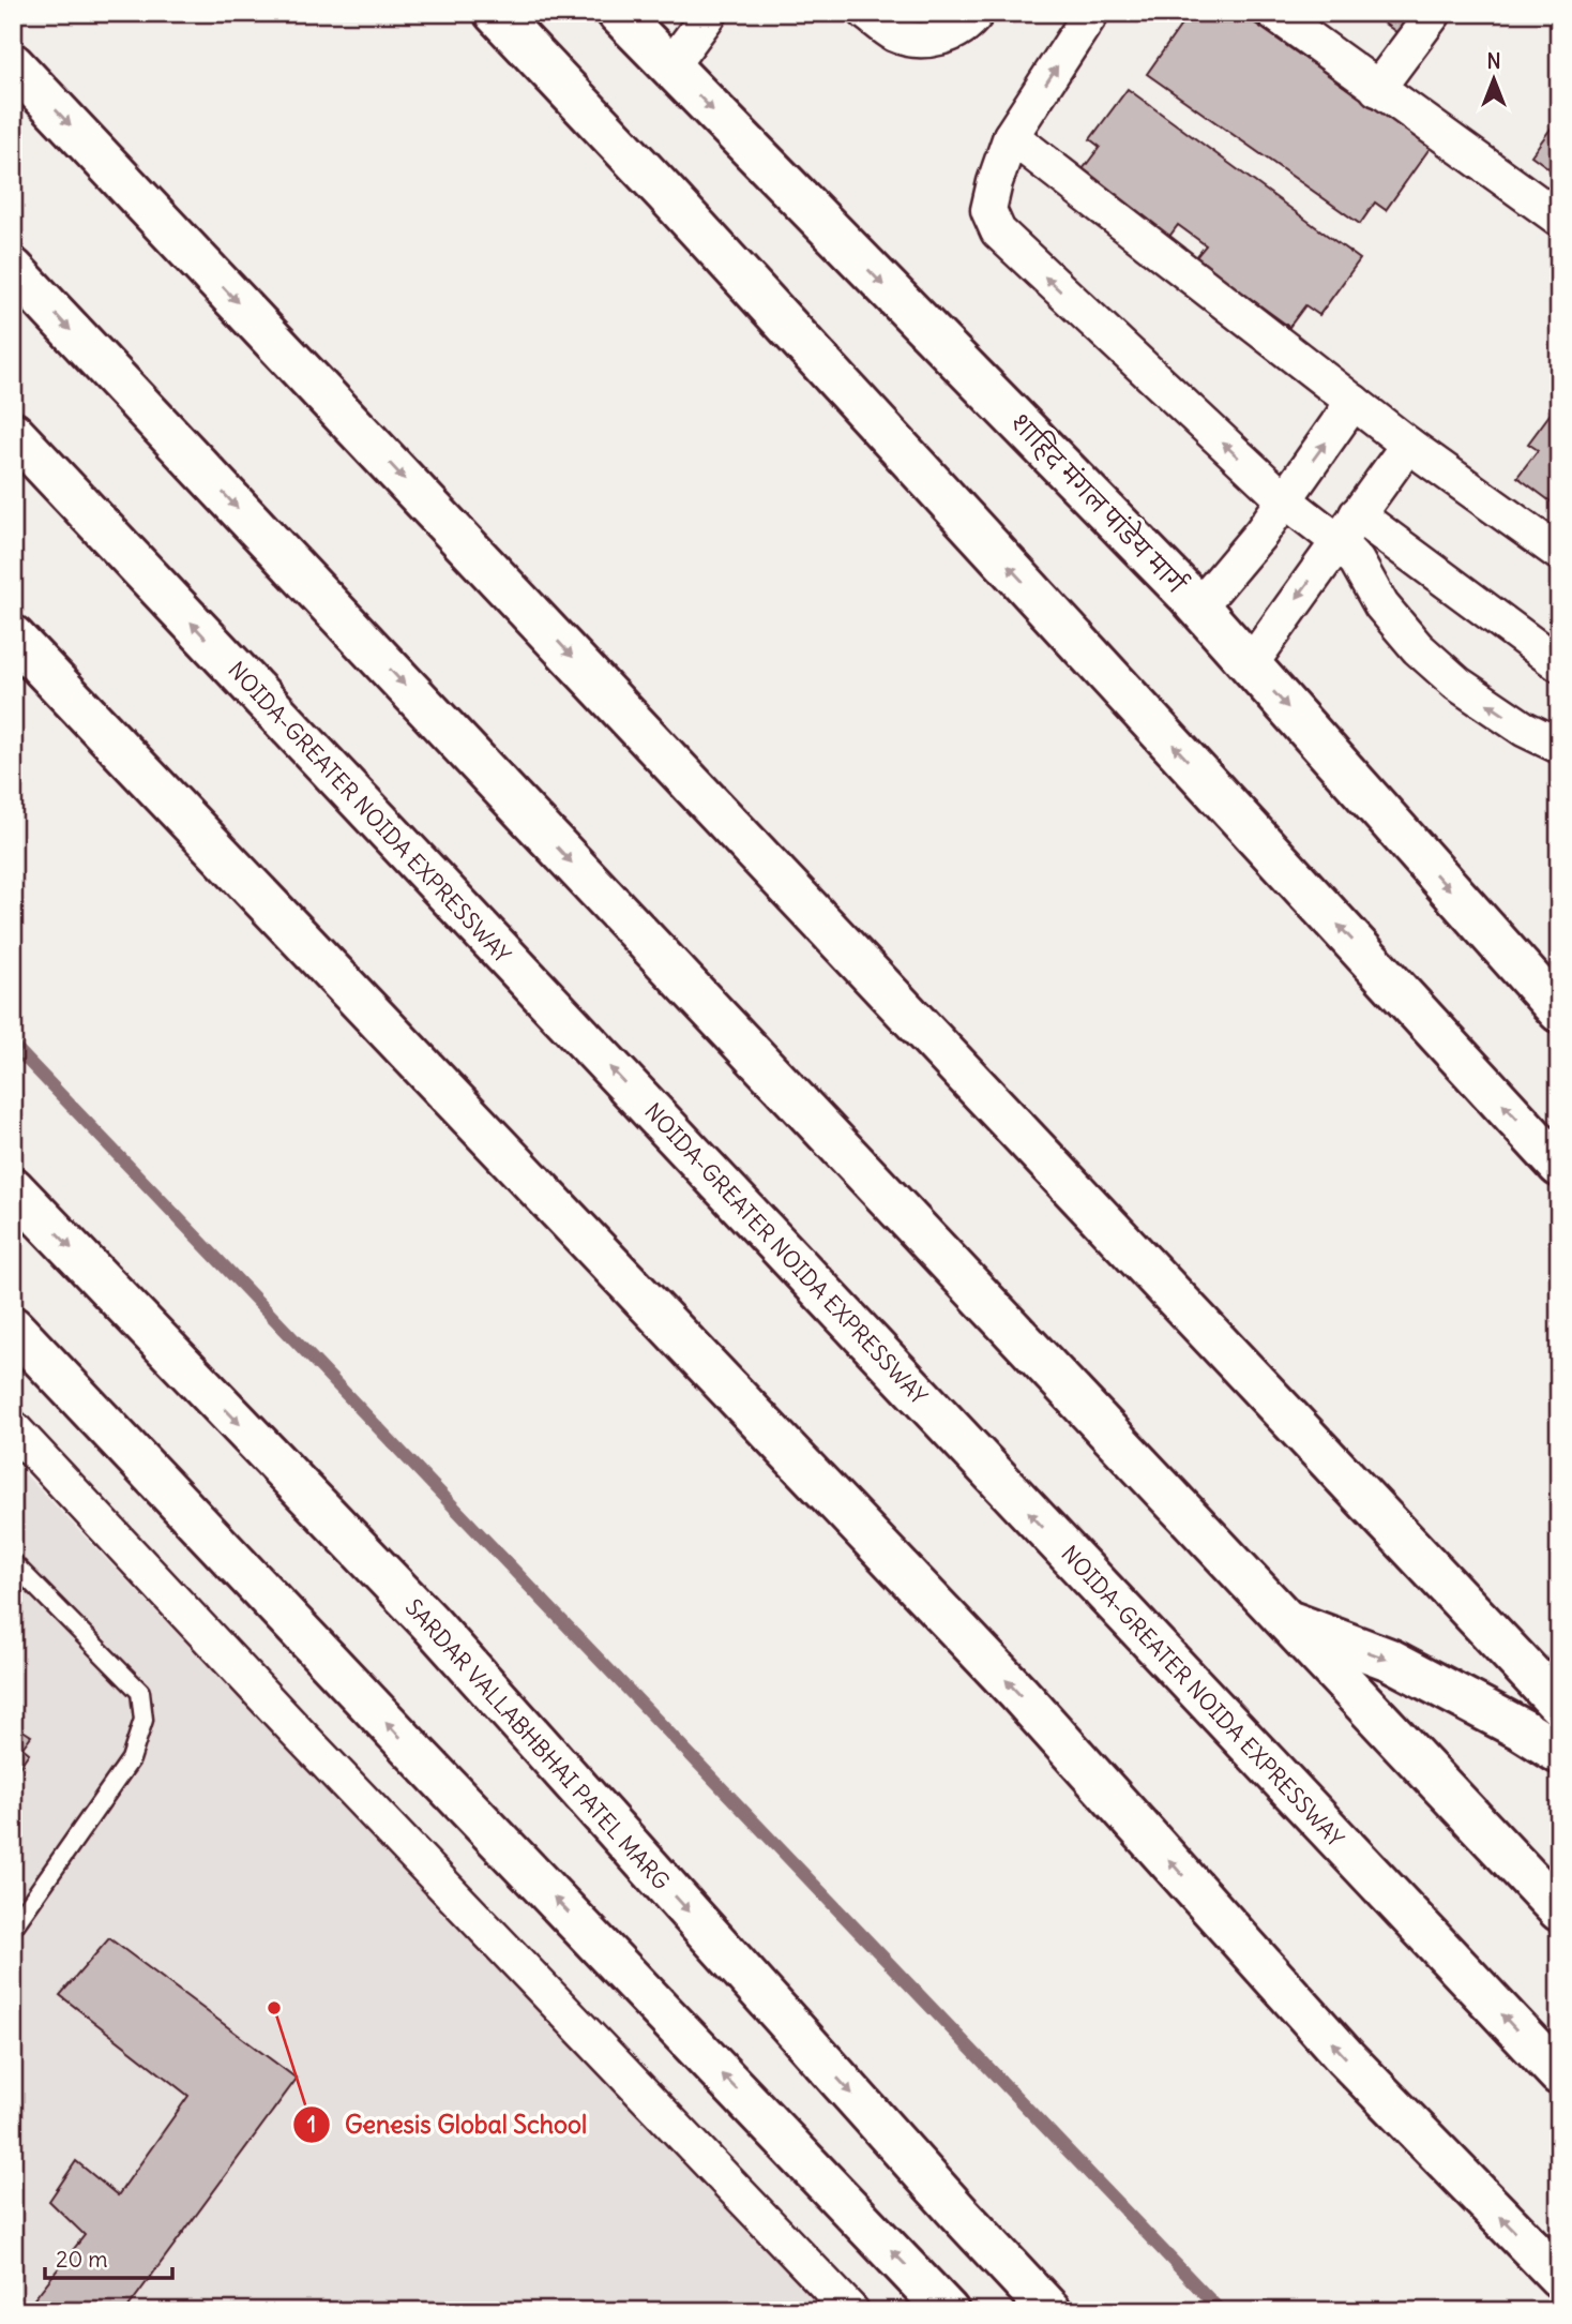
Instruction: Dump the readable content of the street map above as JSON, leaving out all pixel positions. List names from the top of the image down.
{
  "streets": {
    "main road": ["शाहिद मंगल पांडेय मार्ग", "NOIDA-GREATER NOIDA EXPRESSWAY", "SARDAR VALLABHBHAI PATEL MARG"]
  },
  "places": ["Genesis Global School"],
  "scale_bar": "20 m",
  "north": "top"
}
